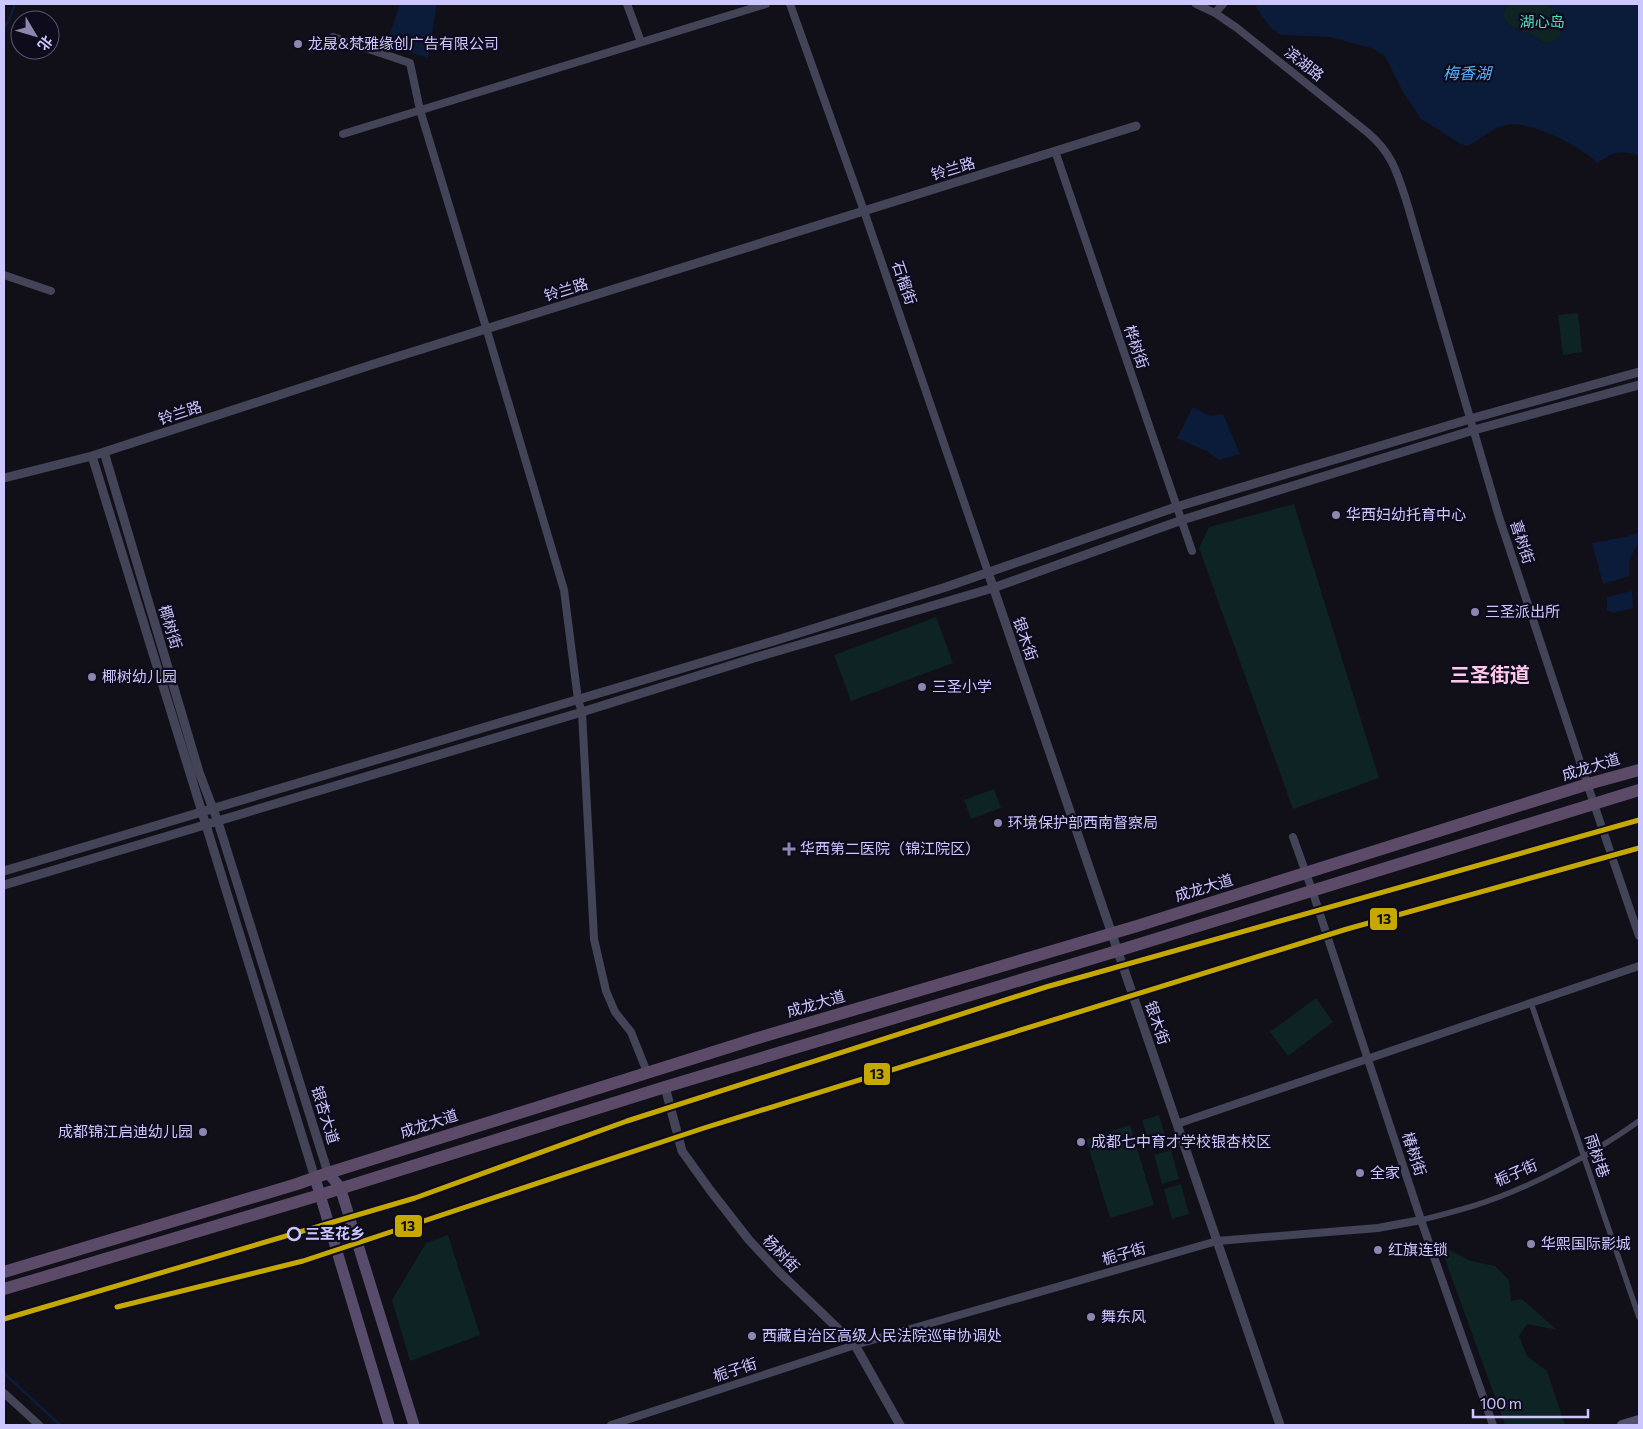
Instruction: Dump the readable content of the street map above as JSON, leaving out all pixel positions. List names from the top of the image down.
{
  "streets": {
    "highway": ["成龙大道"],
    "main road": ["银杏大道"],
    "street": [
      "滨湖路",
      "铃兰路",
      "石榴街",
      "桦树街",
      "喜树街",
      "椰树街",
      "银木街",
      "椿树街",
      "雨树巷",
      "栀子街",
      "杨树街"
    ]
  },
  "crossings": [
    ["滨湖路", "喜树街"],
    ["铃兰路", "石榴街"],
    ["铃兰路", "桦树街"],
    ["铃兰路", "椰树街"],
    ["石榴街", "银木街"],
    ["喜树街", "成龙大道"],
    ["椰树街", "银杏大道"],
    ["银木街", "成龙大道"],
    ["银木街", "栀子街"],
    ["成龙大道", "银杏大道"],
    ["椿树街", "栀子街"],
    ["雨树巷", "栀子街"],
    ["栀子街", "杨树街"]
  ],
  "districts": ["三圣街道"],
  "water": ["梅香湖"],
  "parks": ["湖心岛"],
  "places": {
    "other": [
      "龙晟&梵雅缘创广告有限公司",
      "华西妇幼托育中心",
      "三圣派出所",
      "椰树幼儿园",
      "三圣小学",
      "环境保护部西南督察局",
      "成都锦江启迪幼儿园",
      "成都七中育才学校银杏校区",
      "全家",
      "三圣花乡",
      "华熙国际影城",
      "红旗连锁",
      "舞东风",
      "西藏自治区高级人民法院巡审协调处"
    ],
    "health": ["华西第二医院（锦江院区）"]
  },
  "lines": ["transit line 13"],
  "scale_bar": "100 m",
  "north": "bottom right"
}
